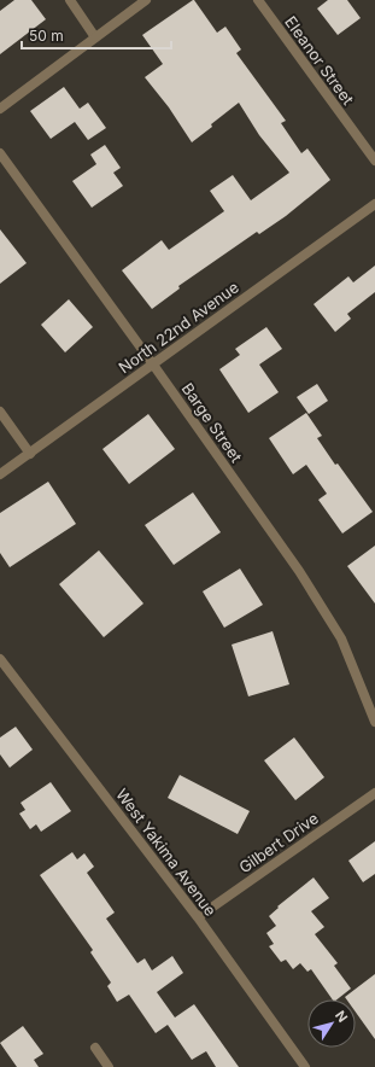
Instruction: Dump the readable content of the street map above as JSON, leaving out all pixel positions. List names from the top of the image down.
{
  "streets": {
    "street": [
      "Eleanor Street",
      "North 22nd Avenue",
      "Barge Street",
      "Gilbert Drive",
      "West Yakima Avenue"
    ]
  },
  "crossings": [
    ["North 22nd Avenue", "Barge Street"],
    ["Gilbert Drive", "West Yakima Avenue"]
  ],
  "scale_bar": "50 m",
  "north": "top right"
}
